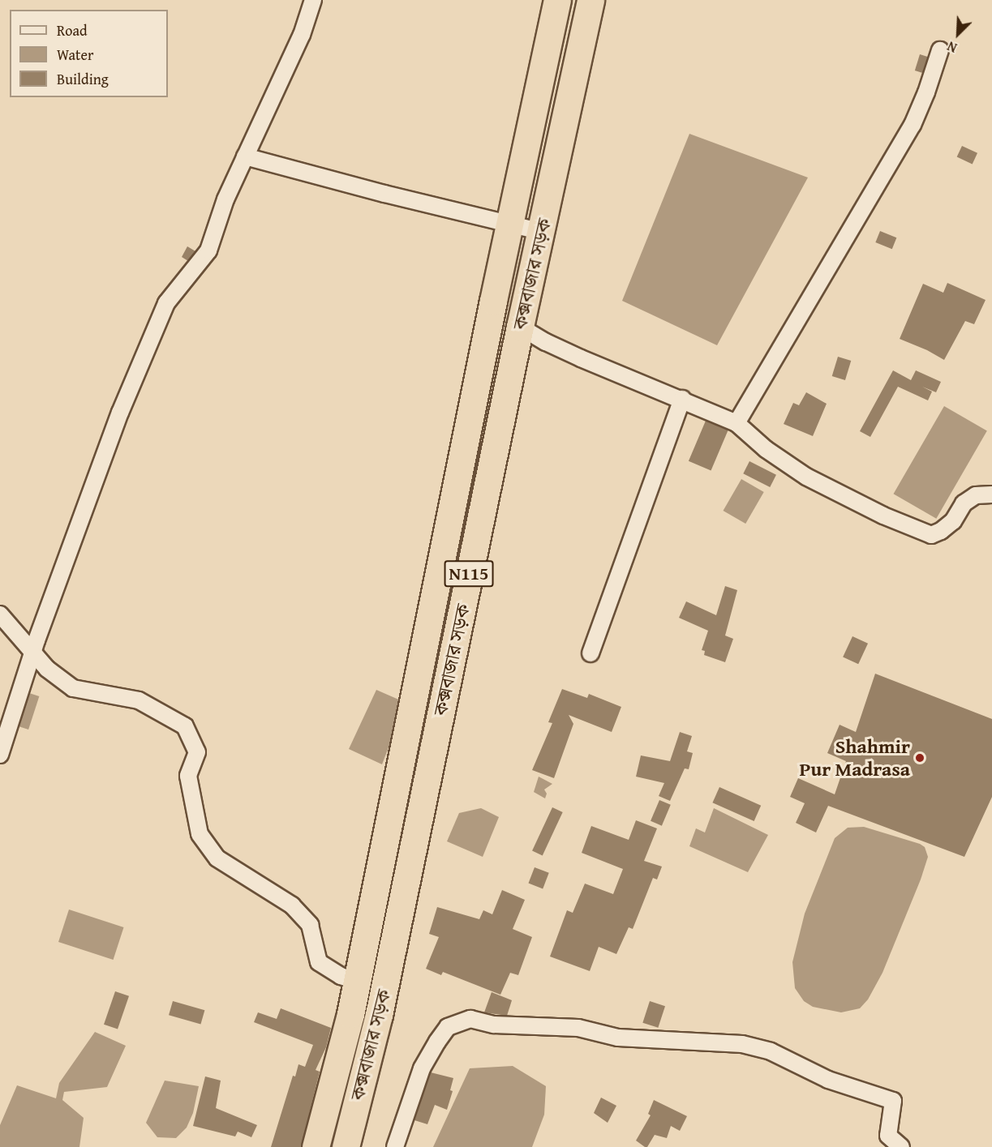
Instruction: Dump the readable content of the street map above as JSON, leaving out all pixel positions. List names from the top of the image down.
{
  "streets": {
    "highway": ["কক্সবাজার সড়ক", "N115"]
  },
  "places": ["Shahmir Pur Madrasa"],
  "legend": ["Road", "Water", "Building"],
  "north": "bottom left"
}
